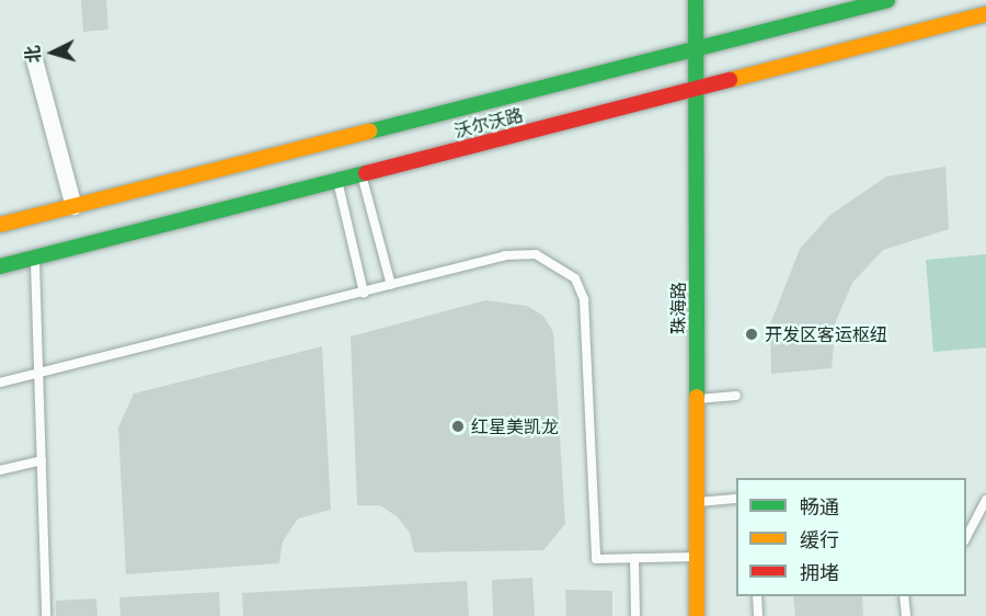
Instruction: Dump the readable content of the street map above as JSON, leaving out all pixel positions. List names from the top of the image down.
{
  "streets": {
    "main road": ["沃尔沃路", "珠海路"]
  },
  "crossings": [
    ["沃尔沃路", "珠海路"]
  ],
  "places": ["开发区客运枢纽", "红星美凯龙"],
  "legend": ["畅通", "缓行", "拥堵"],
  "north": "left"
}
